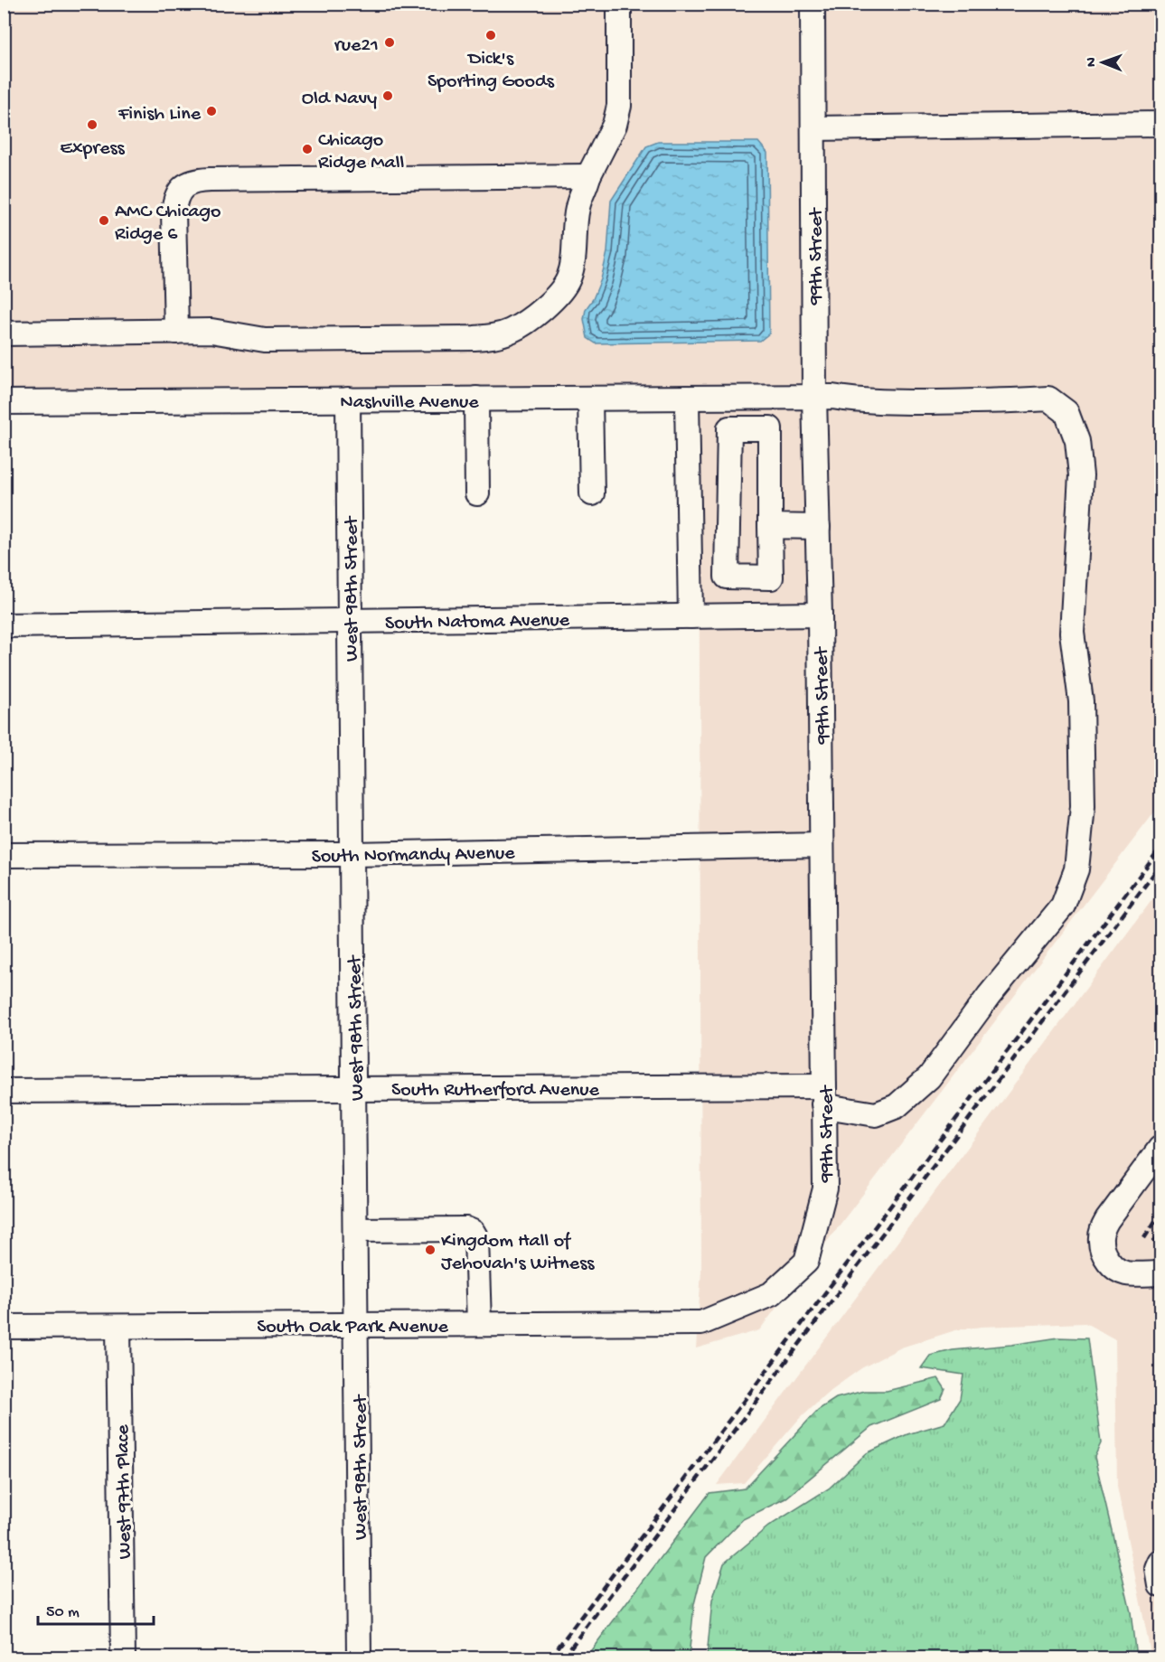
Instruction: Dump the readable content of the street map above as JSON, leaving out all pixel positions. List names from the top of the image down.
{
  "streets": {
    "street": [
      "99th Street",
      "Nashville Avenue",
      "West 98th Street",
      "South Natoma Avenue",
      "South Normandy Avenue",
      "South Rutherford Avenue",
      "South Oak Park Avenue",
      "West 97th Place"
    ]
  },
  "crossings": [
    ["99th Street", "Nashville Avenue"],
    ["99th Street", "South Natoma Avenue"],
    ["99th Street", "South Normandy Avenue"],
    ["99th Street", "South Rutherford Avenue"],
    ["99th Street", "South Oak Park Avenue"],
    ["Nashville Avenue", "West 98th Street"],
    ["Nashville Avenue", "South Rutherford Avenue"],
    ["West 98th Street", "South Natoma Avenue"],
    ["West 98th Street", "South Normandy Avenue"],
    ["West 98th Street", "South Rutherford Avenue"],
    ["West 98th Street", "South Oak Park Avenue"],
    ["South Oak Park Avenue", "West 97th Place"]
  ],
  "places": [
    "Dick's Sporting Goods",
    "rue21",
    "Old Navy",
    "Finish Line",
    "Express",
    "Chicago Ridge Mall",
    "AMC Chicago Ridge 6",
    "Kingdom Hall of Jehovah's Witness"
  ],
  "scale_bar": "50 m",
  "north": "left"
}
